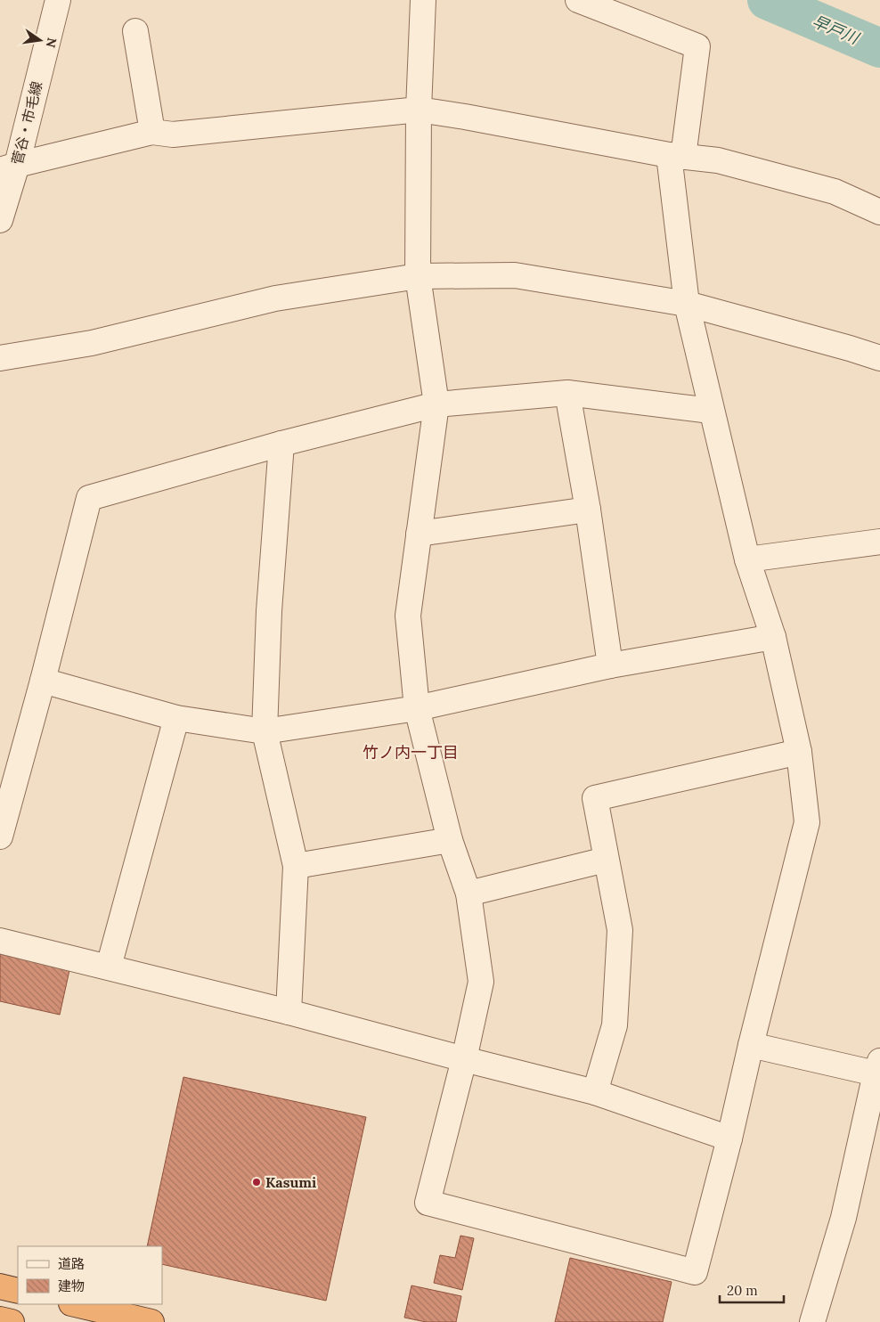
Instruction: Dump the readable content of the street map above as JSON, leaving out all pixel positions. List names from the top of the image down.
{
  "streets": {
    "street": ["菅谷・市毛線"]
  },
  "districts": ["竹ノ内一丁目"],
  "water": ["早戸川"],
  "places": ["Kasumi"],
  "legend": ["道路", "建物"],
  "scale_bar": "20 m",
  "north": "right"
}
